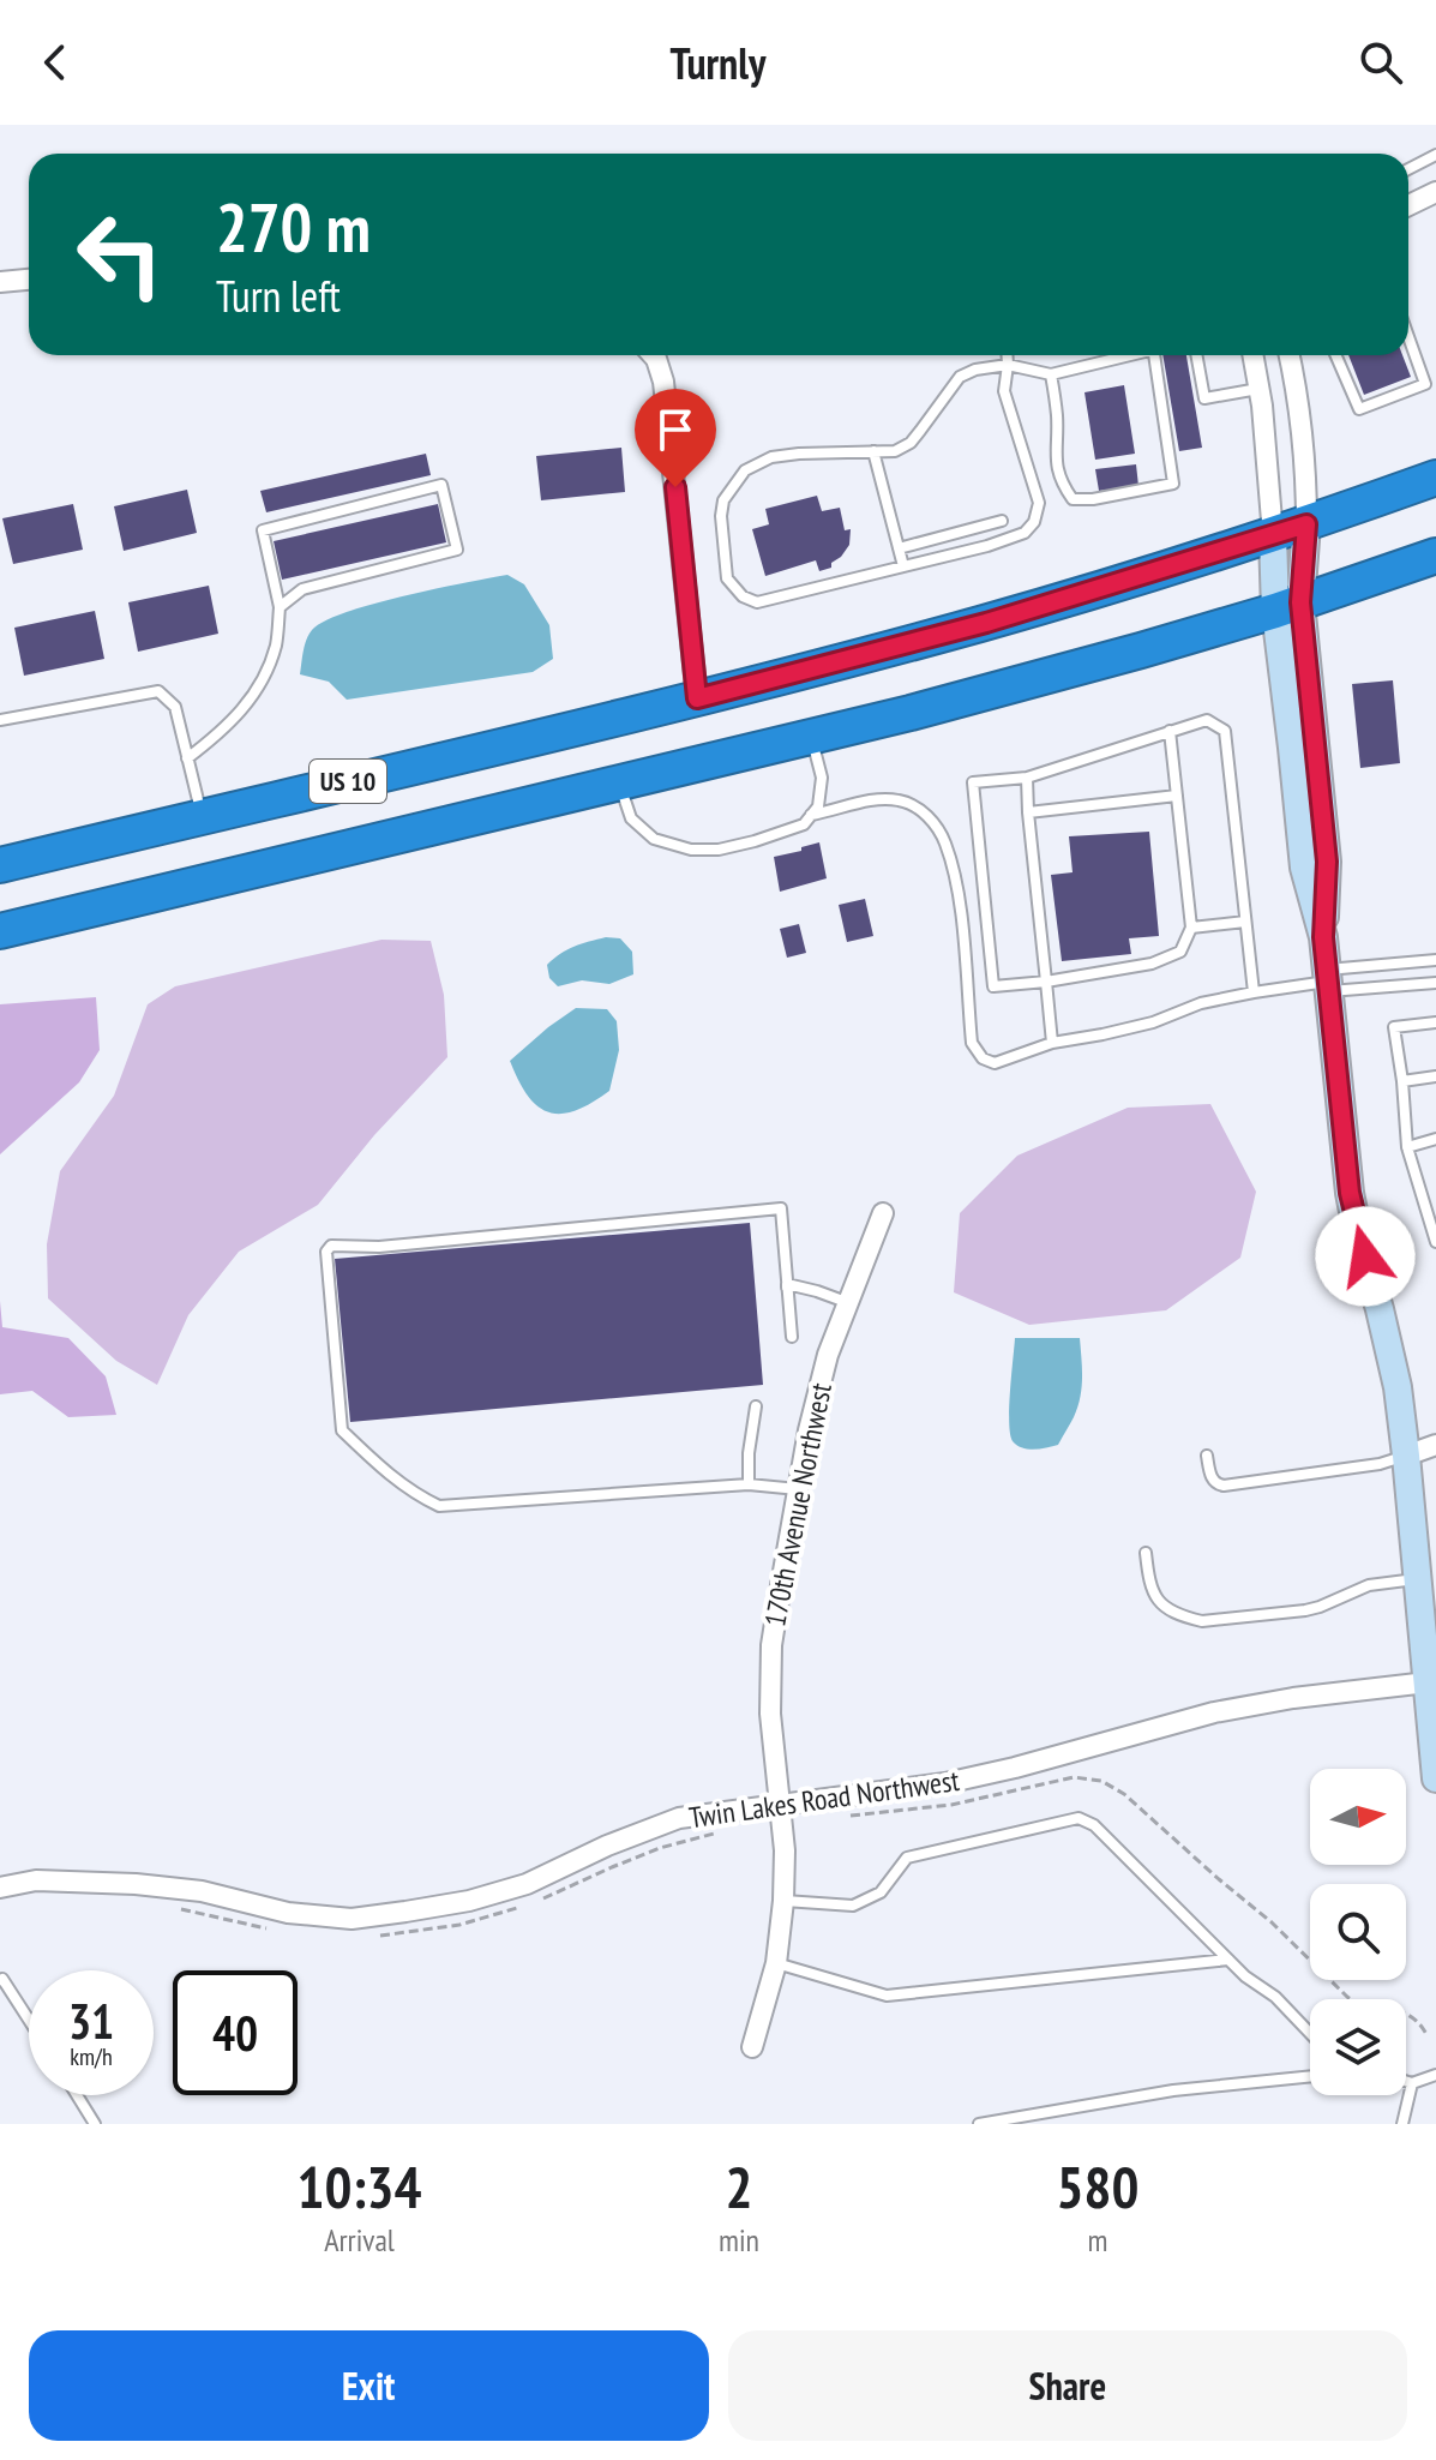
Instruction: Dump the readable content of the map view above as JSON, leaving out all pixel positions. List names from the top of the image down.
{
  "streets": {
    "highway": ["US 10"],
    "street": ["170th Avenue Northwest", "Twin Lakes Road Northwest"]
  },
  "crossings": [
    ["170th Avenue Northwest", "Twin Lakes Road Northwest"]
  ],
  "north": "right",
  "page": {
    "header": "Turnly",
    "turn": ["270 m", "Turn left"],
    "speed": "31 km/h",
    "limit": "40",
    "eta": [
      "10:34",
      "Arrival",
      "2",
      "min",
      "580",
      "m"
    ],
    "buttons": ["Exit", "Share"]
  }
}
